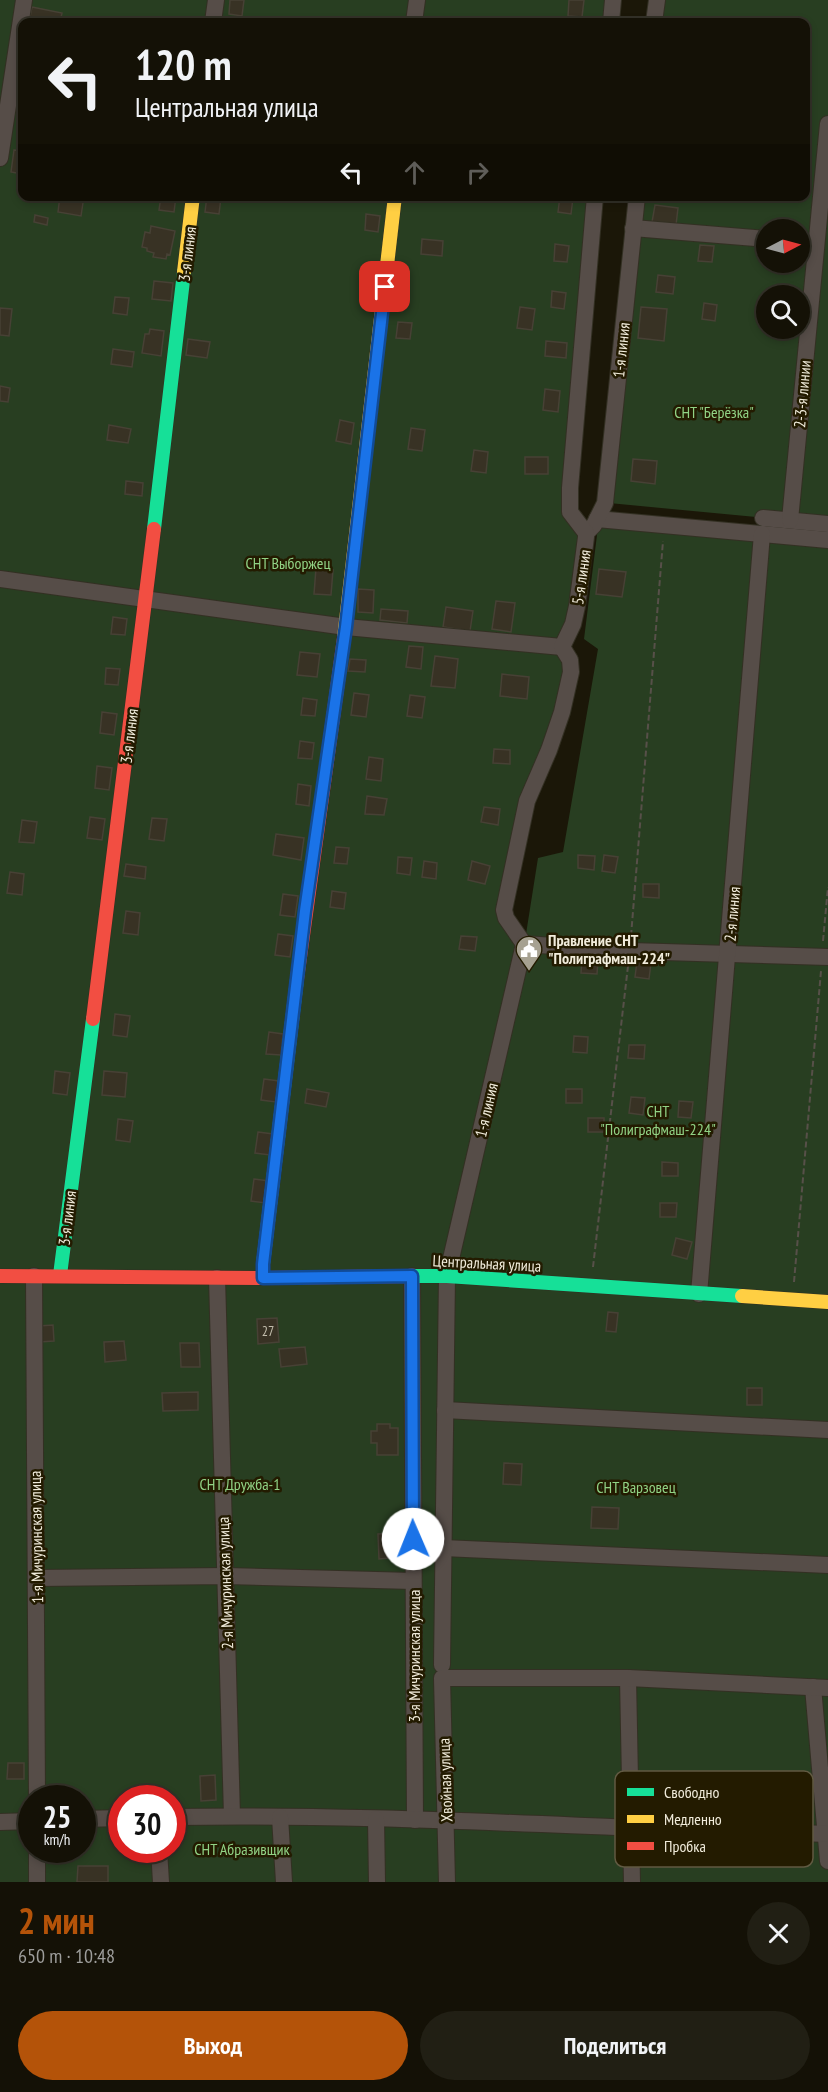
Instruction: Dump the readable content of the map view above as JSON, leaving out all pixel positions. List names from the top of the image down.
{
  "streets": {
    "street": [
      "3-я линия",
      "1-я линия",
      "2-3-я линии",
      "5-я линия",
      "2-я линия",
      "Центральная улица",
      "1-я Мичуринская улица",
      "2-я Мичуринская улица",
      "3-я Мичуринская улица",
      "Хвойная улица"
    ]
  },
  "crossings": [
    ["3-я линия", "Центральная улица"],
    ["1-я линия", "Центральная улица"],
    ["1-я линия", "Хвойная улица"],
    ["2-я линия", "Центральная улица"],
    ["Центральная улица", "1-я Мичуринская улица"],
    ["Центральная улица", "2-я Мичуринская улица"],
    ["Центральная улица", "3-я Мичуринская улица"]
  ],
  "parks": [
    "СНТ \"Берёзка\"",
    "СНТ Выборжец",
    "СНТ \"Полиграфмаш-224\"",
    "СНТ Дружба-1",
    "СНТ Варзовец",
    "СНТ Абразивщик"
  ],
  "places": {
    "public building": ["Правление СНТ \"Полиграфмаш-224\""]
  },
  "house_numbers": ["27"],
  "legend": ["Свободно", "Медленно", "Пробка"],
  "north": "right",
  "page": {
    "turn": ["120 m", "Центральная улица"],
    "speed": "25 km/h",
    "limit": "30",
    "heading": ["2 мин", "650 m · 10:48"],
    "buttons": ["Выход", "Поделиться"]
  }
}
